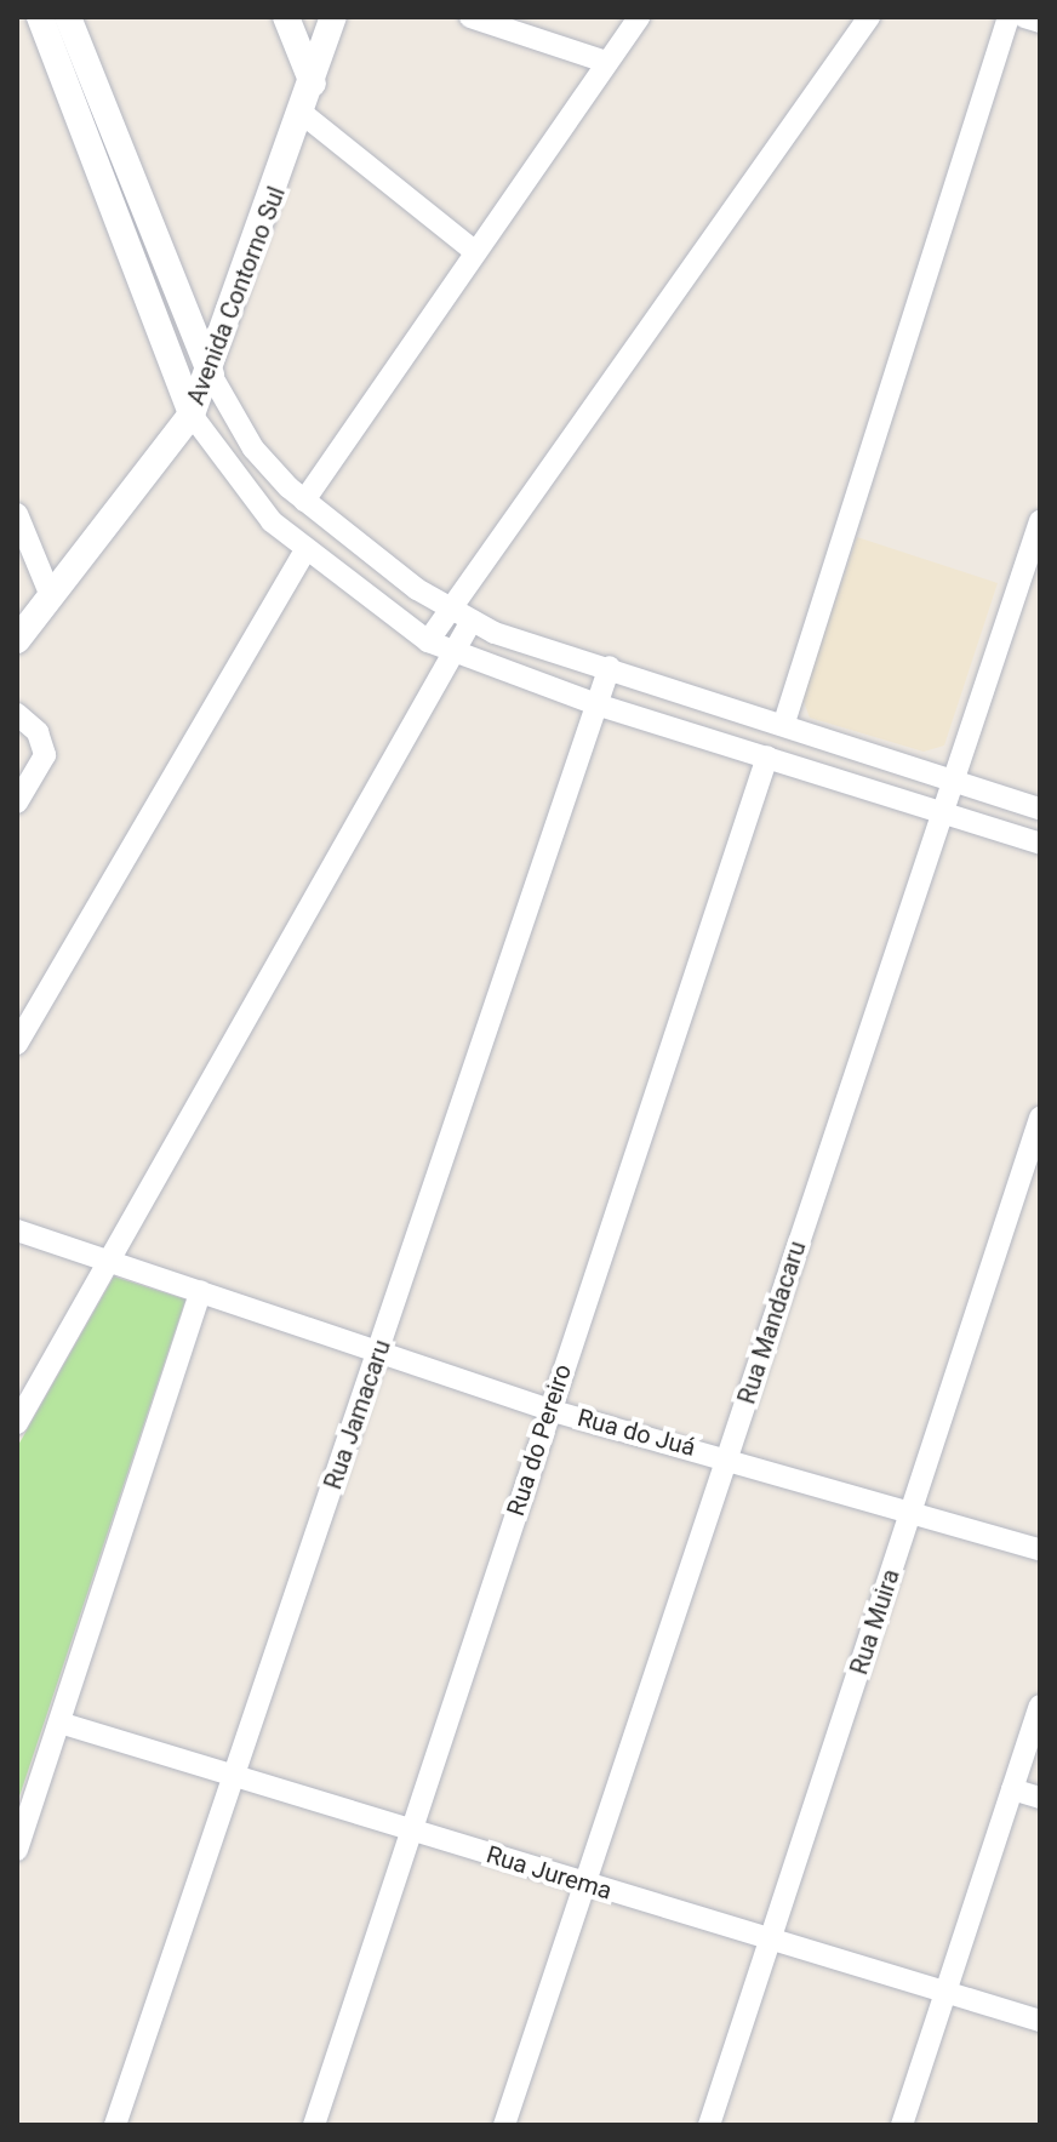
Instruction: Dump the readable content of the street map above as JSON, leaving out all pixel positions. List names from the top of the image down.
{
  "streets": {
    "street": [
      "Avenida Contorno Sul",
      "Rua Mandacaru",
      "Rua Jamacaru",
      "Rua do Juá",
      "Rua do Pereiro",
      "Rua Muira",
      "Rua Jurema"
    ]
  },
  "crossings": [
    ["Rua Mandacaru", "Rua do Juá"],
    ["Rua Mandacaru", "Rua Jurema"],
    ["Rua Jamacaru", "Rua do Juá"],
    ["Rua Jamacaru", "Rua Jurema"],
    ["Rua do Juá", "Rua do Pereiro"],
    ["Rua do Juá", "Rua Muira"],
    ["Rua do Pereiro", "Rua Jurema"],
    ["Rua Muira", "Rua Jurema"]
  ]
}
